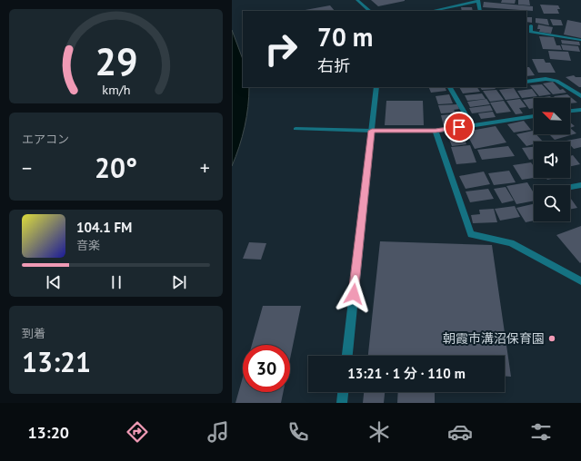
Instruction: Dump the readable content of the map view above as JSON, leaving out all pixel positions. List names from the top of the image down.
{
  "places": ["朝霞市溝沼保育園"],
  "north": "top left",
  "page": {
    "turn": ["70 m", "右折"],
    "tile": [
      "エアコン",
      ["到着", "13:21"]
    ],
    "heat": ["−", "20°", "+"],
    "song": ["104.1 FM", "音楽"],
    "limit": "30",
    "trip": "13:21 · 1 分 · 110 m",
    "tabs": "13:20",
    "gauge": ["29", "km/h"]
  }
}
